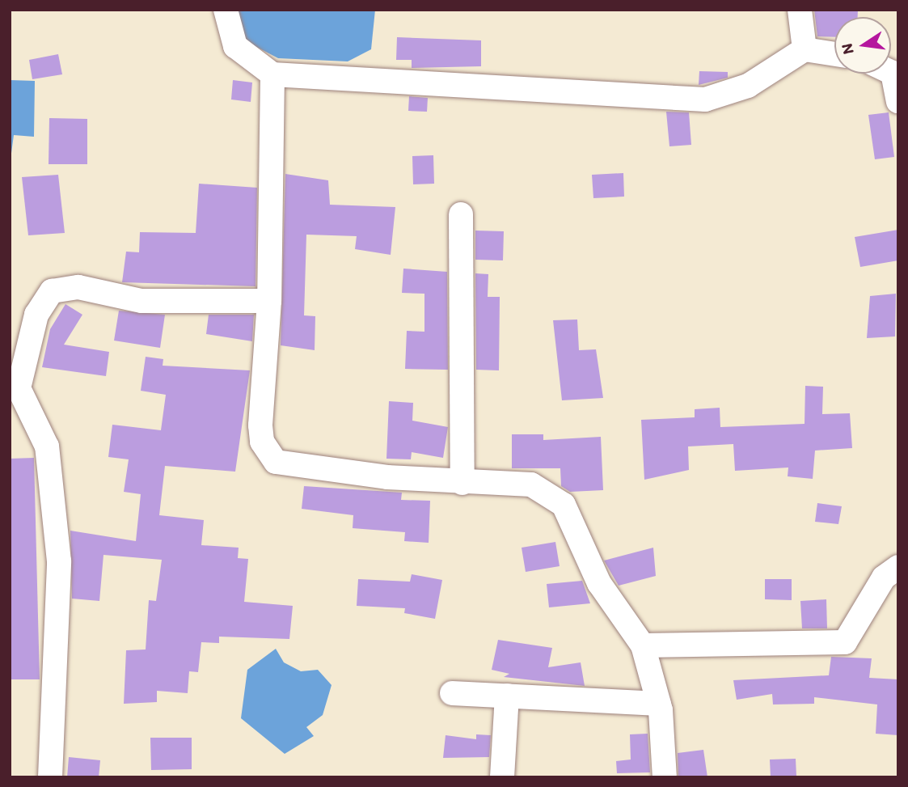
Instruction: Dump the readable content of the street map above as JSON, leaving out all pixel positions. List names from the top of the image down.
{
  "north": "left"
}
